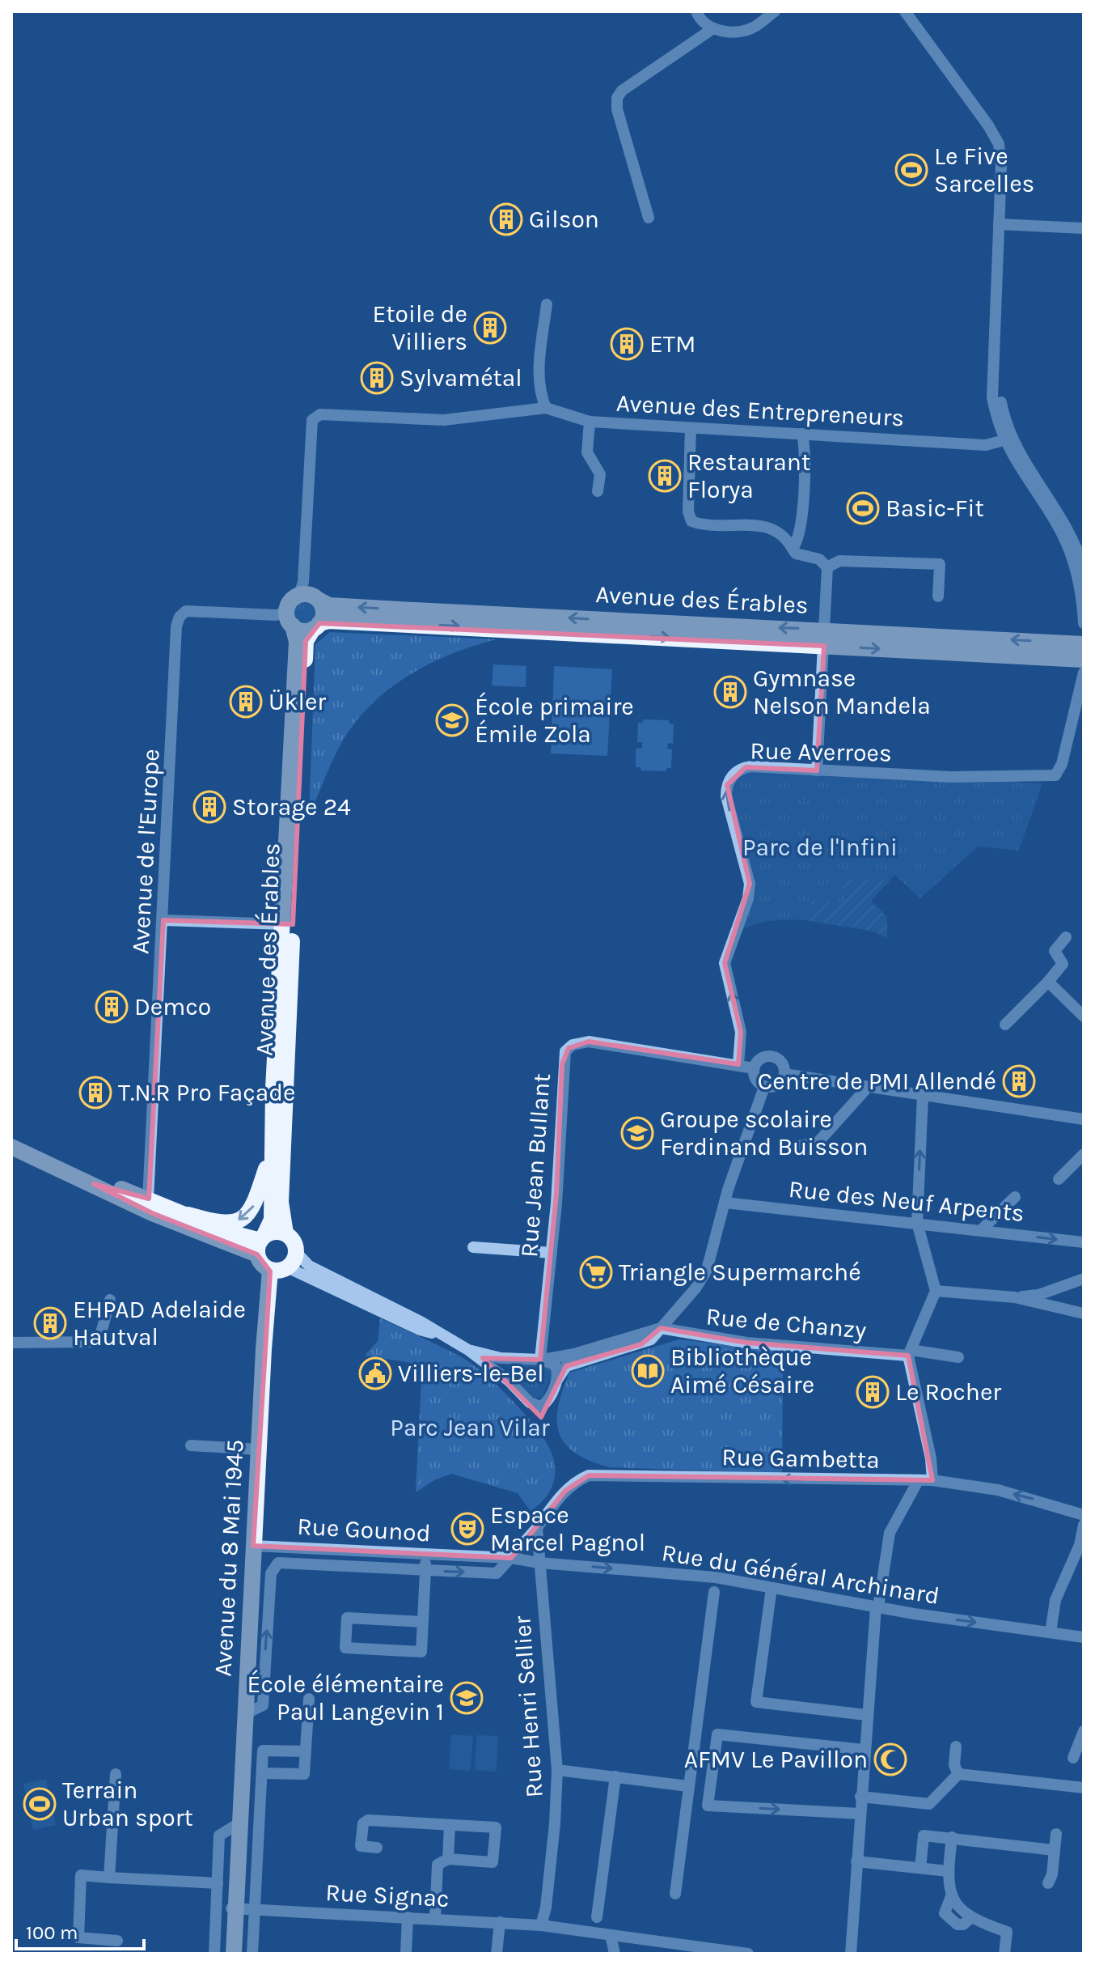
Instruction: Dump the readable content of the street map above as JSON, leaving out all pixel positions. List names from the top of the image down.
{
  "streets": {
    "main road": ["Avenue des Érables", "Avenue du 8 Mai 1945"],
    "street": [
      "Avenue des Entrepreneurs",
      "Rue Averroes",
      "Avenue de l'Europe",
      "Rue Jean Bullant",
      "Rue des Neuf Arpents",
      "Rue de Chanzy",
      "Rue Gambetta",
      "Rue Gounod",
      "Rue du Général Archinard",
      "Rue Henri Sellier",
      "Rue Signac"
    ]
  },
  "crossings": [
    ["Avenue des Entrepreneurs", "Avenue des Érables"],
    ["Avenue des Entrepreneurs", "Avenue de l'Europe"],
    ["Avenue des Érables", "Avenue de l'Europe"],
    ["Avenue des Érables", "Avenue du 8 Mai 1945"],
    ["Rue Averroes", "Rue Jean Bullant"],
    ["Rue Gambetta", "Rue Gounod"],
    ["Rue Gambetta", "Avenue du 8 Mai 1945"],
    ["Rue Gambetta", "Rue du Général Archinard"],
    ["Rue Gounod", "Avenue du 8 Mai 1945"],
    ["Rue Gounod", "Rue du Général Archinard"],
    ["Avenue du 8 Mai 1945", "Rue Signac"],
    ["Rue du Général Archinard", "Rue Henri Sellier"],
    ["Rue Henri Sellier", "Rue Signac"]
  ],
  "one_way": ["Rue du Général Archinard"],
  "parks": ["Parc de l'Infini", "Parc Jean Vilar"],
  "places": {
    "sports": ["Le Five Sarcelles", "Basic-Fit", "Terrain Urban sport"],
    "building": [
      "Gilson",
      "Etoile de Villiers",
      "ETM",
      "Sylvamétal",
      "Restaurant Florya",
      "Gymnase Nelson Mandela",
      "Ükler",
      "Storage 24",
      "Demco",
      "Centre de PMI Allendé",
      "T.N.R Pro Façade",
      "EHPAD Adelaide Hautval",
      "Le Rocher"
    ],
    "school or university": ["École primaire Émile Zola", "Groupe scolaire Ferdinand Buisson", "École élémentaire Paul Langevin 1"],
    "supermarket": ["Triangle Supermarché"],
    "library": ["Bibliothèque Aimé Césaire"],
    "public building": ["Villiers-le-Bel"],
    "theatre": ["Espace Marcel Pagnol"],
    "mosque": ["AFMV Le Pavillon"]
  },
  "scale_bar": "100 m"
}
